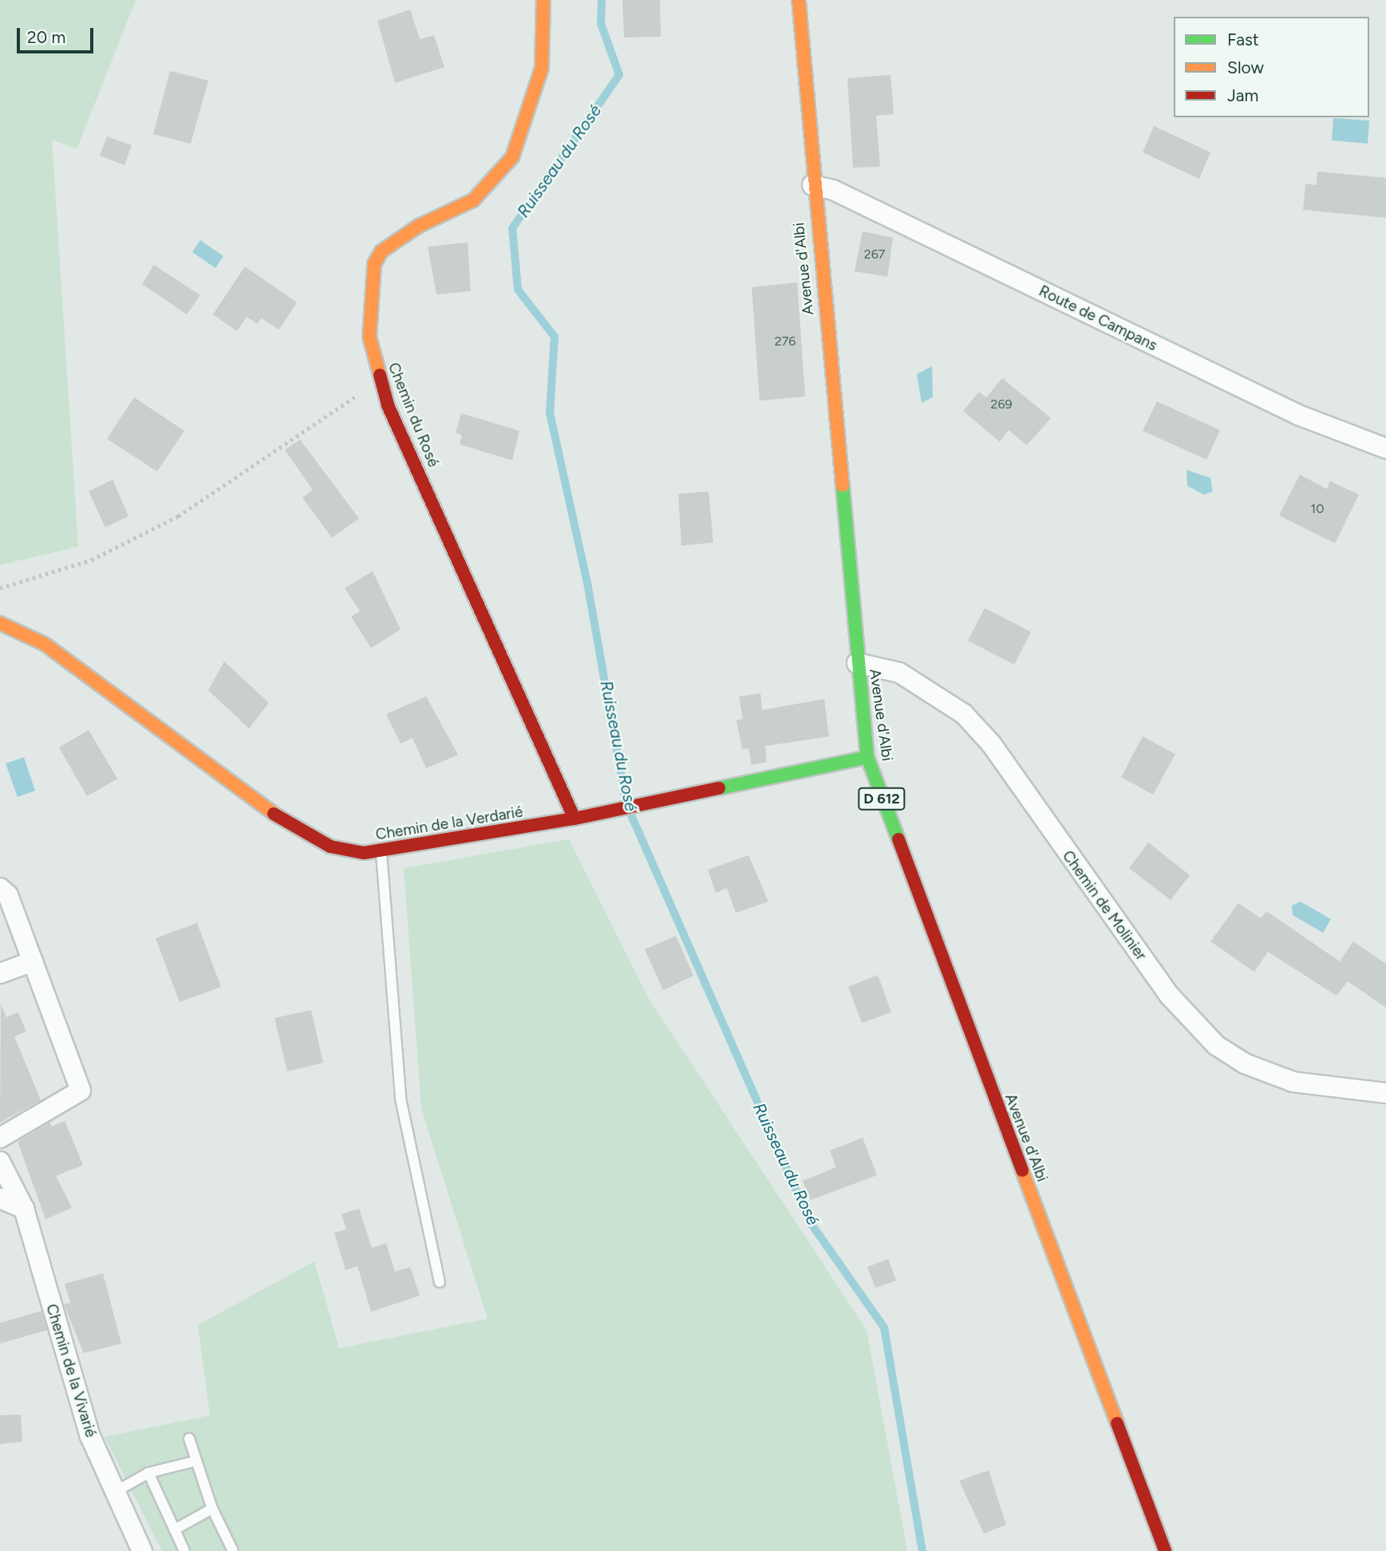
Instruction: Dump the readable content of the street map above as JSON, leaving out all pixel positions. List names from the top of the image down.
{
  "streets": {
    "street": [
      "Avenue d'Albi",
      "Route de Campans",
      "Chemin du Rosé",
      "D 612",
      "Chemin de la Verdarié",
      "Chemin de Molinier",
      "Chemin de la Vivarié"
    ]
  },
  "crossings": [
    ["Avenue d'Albi", "Route de Campans"],
    ["Avenue d'Albi", "Chemin de la Verdarié"],
    ["Avenue d'Albi", "Chemin de Molinier"],
    ["Chemin du Rosé", "Chemin de la Verdarié"]
  ],
  "water": ["Ruisseau du Rosé"],
  "house_numbers": [
    "267",
    "276",
    "269",
    "10"
  ],
  "legend": ["Fast", "Slow", "Jam"],
  "scale_bar": "20 m"
}
